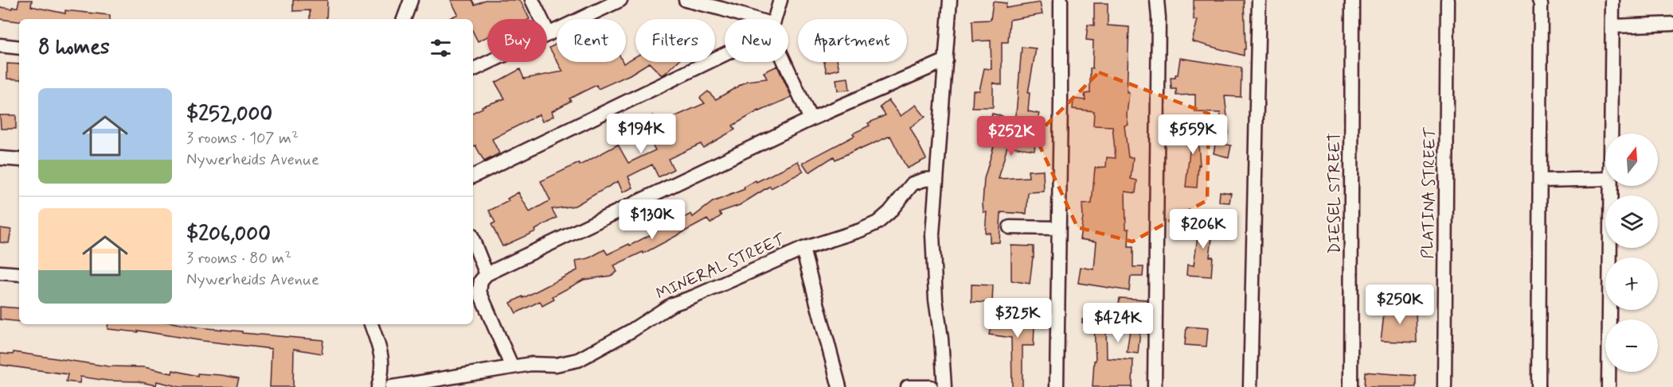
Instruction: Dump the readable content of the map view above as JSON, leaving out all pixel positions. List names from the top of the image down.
{
  "streets": {
    "street": ["DIESEL STREET", "PLATINA STREET", "MINERAL STREET"]
  },
  "north": "top",
  "page": {
    "chip": [
      "Buy",
      "Rent",
      "Filters",
      "New",
      "Apartment"
    ],
    "heading": "8 homes",
    "list": [
      {
        "name": "$252,000",
        "note": "3 rooms · 107 m² · Nywerheids Avenue"
      },
      {
        "name": "$206,000",
        "note": "3 rooms · 80 m² · Nywerheids Avenue"
      }
    ],
    "price": [
      "$194K",
      "$559K",
      "$252K",
      "$130K",
      "$206K",
      "$250K",
      "$325K",
      "$424K"
    ],
    "map_buttons": ["+", "−"]
  }
}
